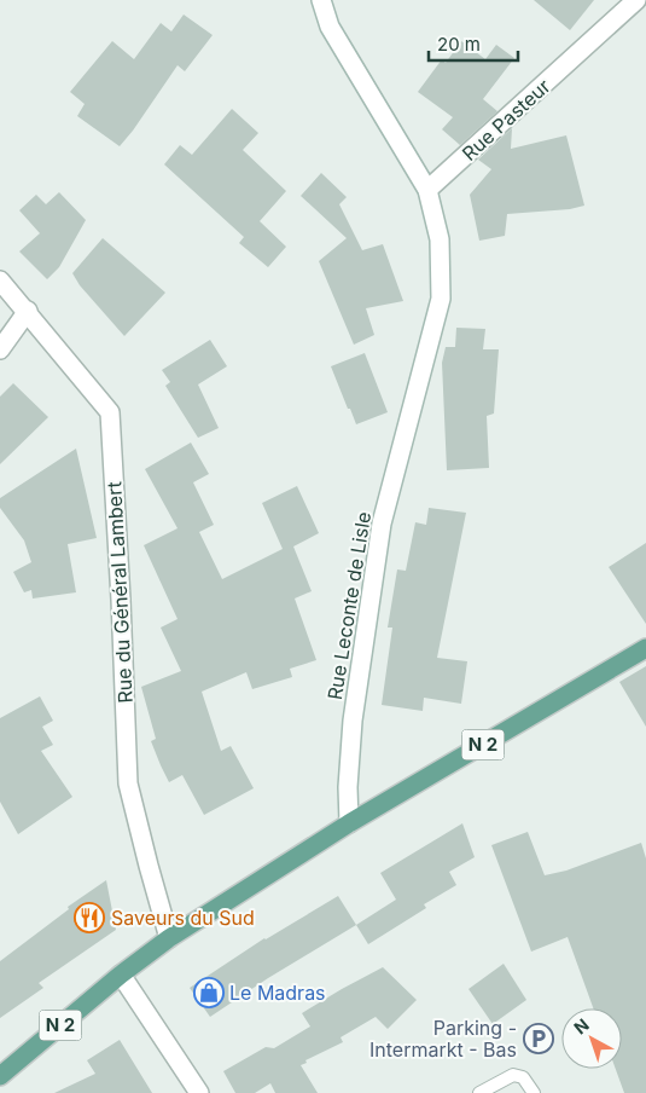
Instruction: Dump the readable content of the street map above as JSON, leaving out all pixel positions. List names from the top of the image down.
{
  "streets": {
    "main road": ["N 2"],
    "street": ["Rue Pasteur", "Rue du Général Lambert", "Rue Leconte de Lisle"]
  },
  "crossings": [
    ["Rue Pasteur", "Rue Leconte de Lisle"],
    ["Rue du Général Lambert", "N 2"],
    ["Rue Leconte de Lisle", "N 2"]
  ],
  "places": {
    "restaurant": ["Saveurs du Sud"],
    "shop": ["Le Madras"],
    "parking": ["Parking - Intermarkt - Bas"]
  },
  "scale_bar": "20 m",
  "north": "top left"
}
